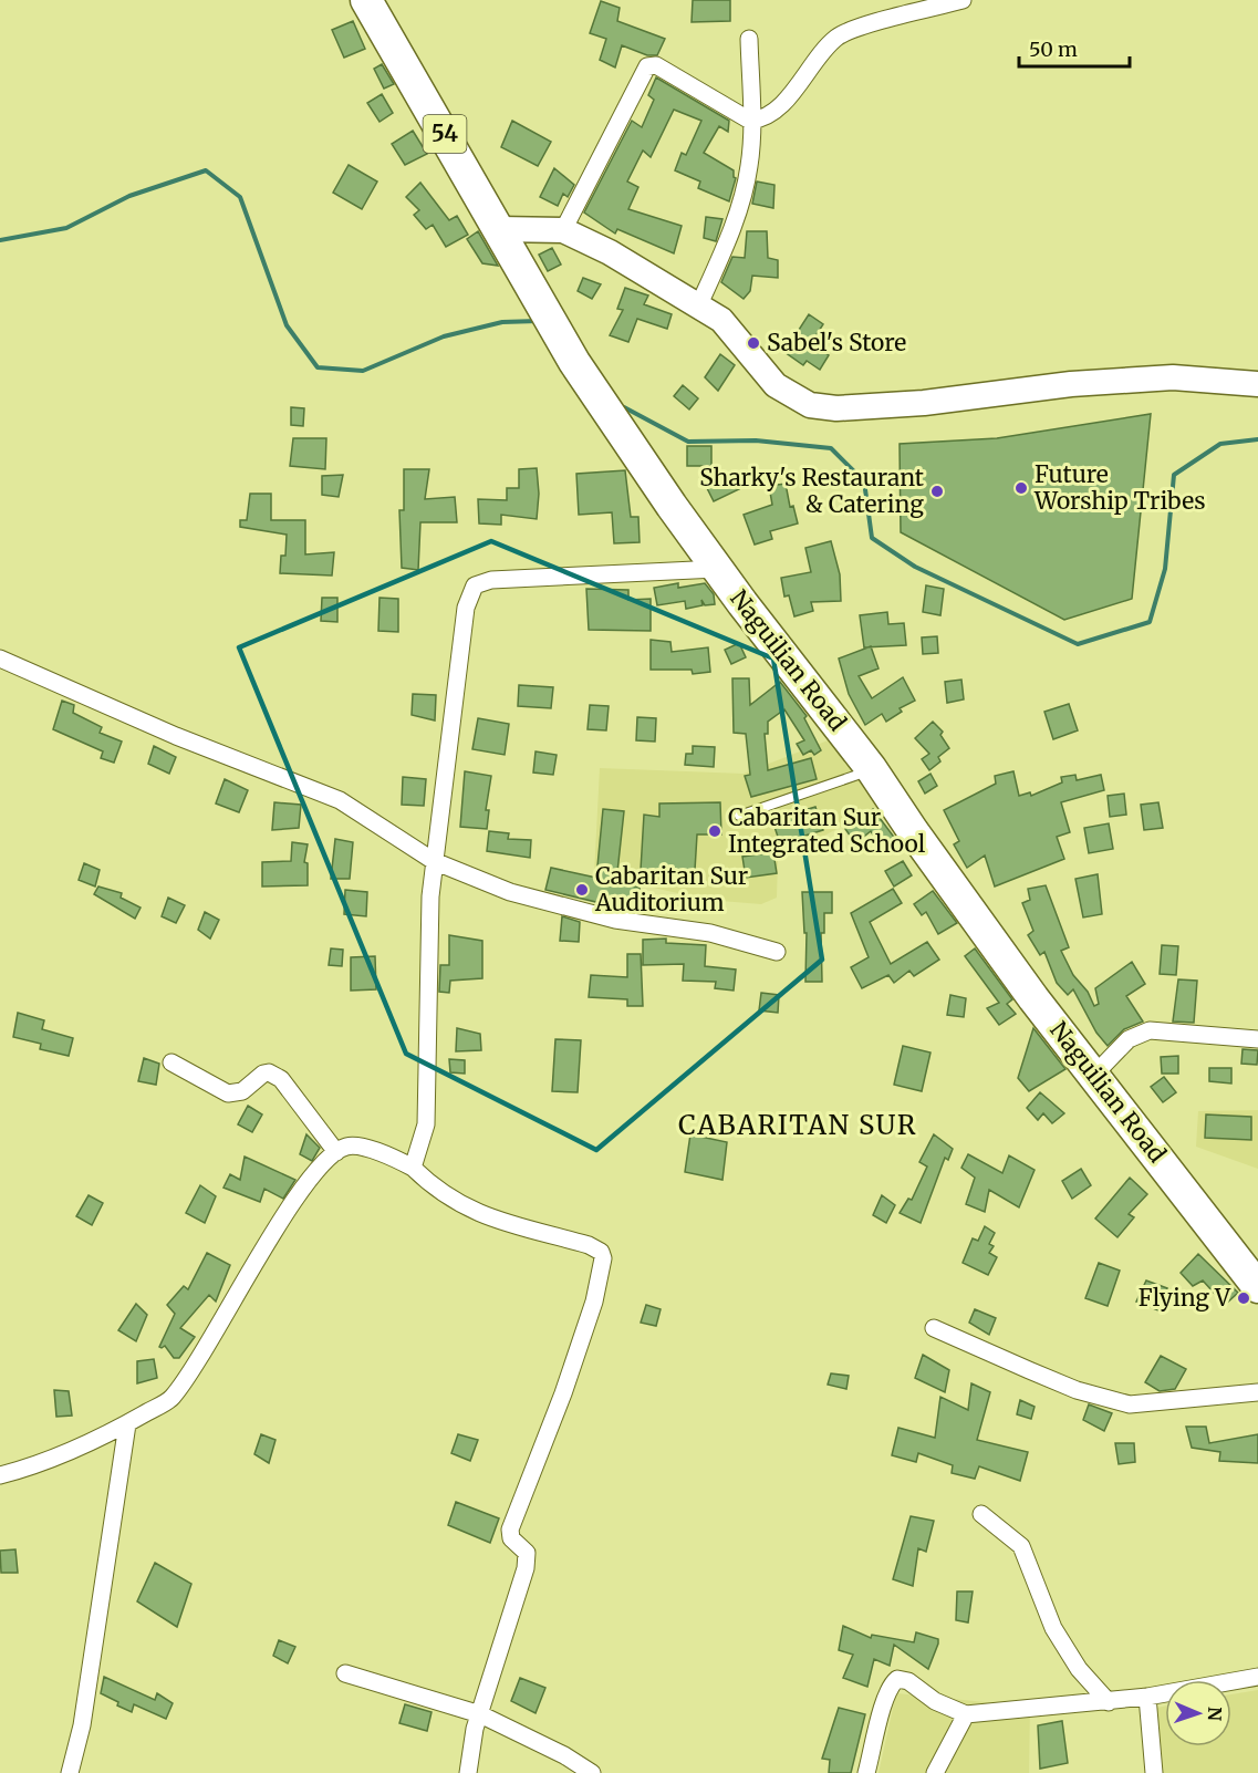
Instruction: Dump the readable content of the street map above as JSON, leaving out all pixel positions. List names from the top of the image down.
{
  "streets": {
    "highway": ["54", "Naguilian Road"]
  },
  "districts": ["CABARITAN SUR"],
  "places": [
    "Sabel's Store",
    "Future Worship Tribes",
    "Sharky's Restaurant & Catering",
    "Cabaritan Sur Integrated School",
    "Cabaritan Sur Auditorium",
    "Flying V"
  ],
  "scale_bar": "50 m",
  "north": "right"
}
